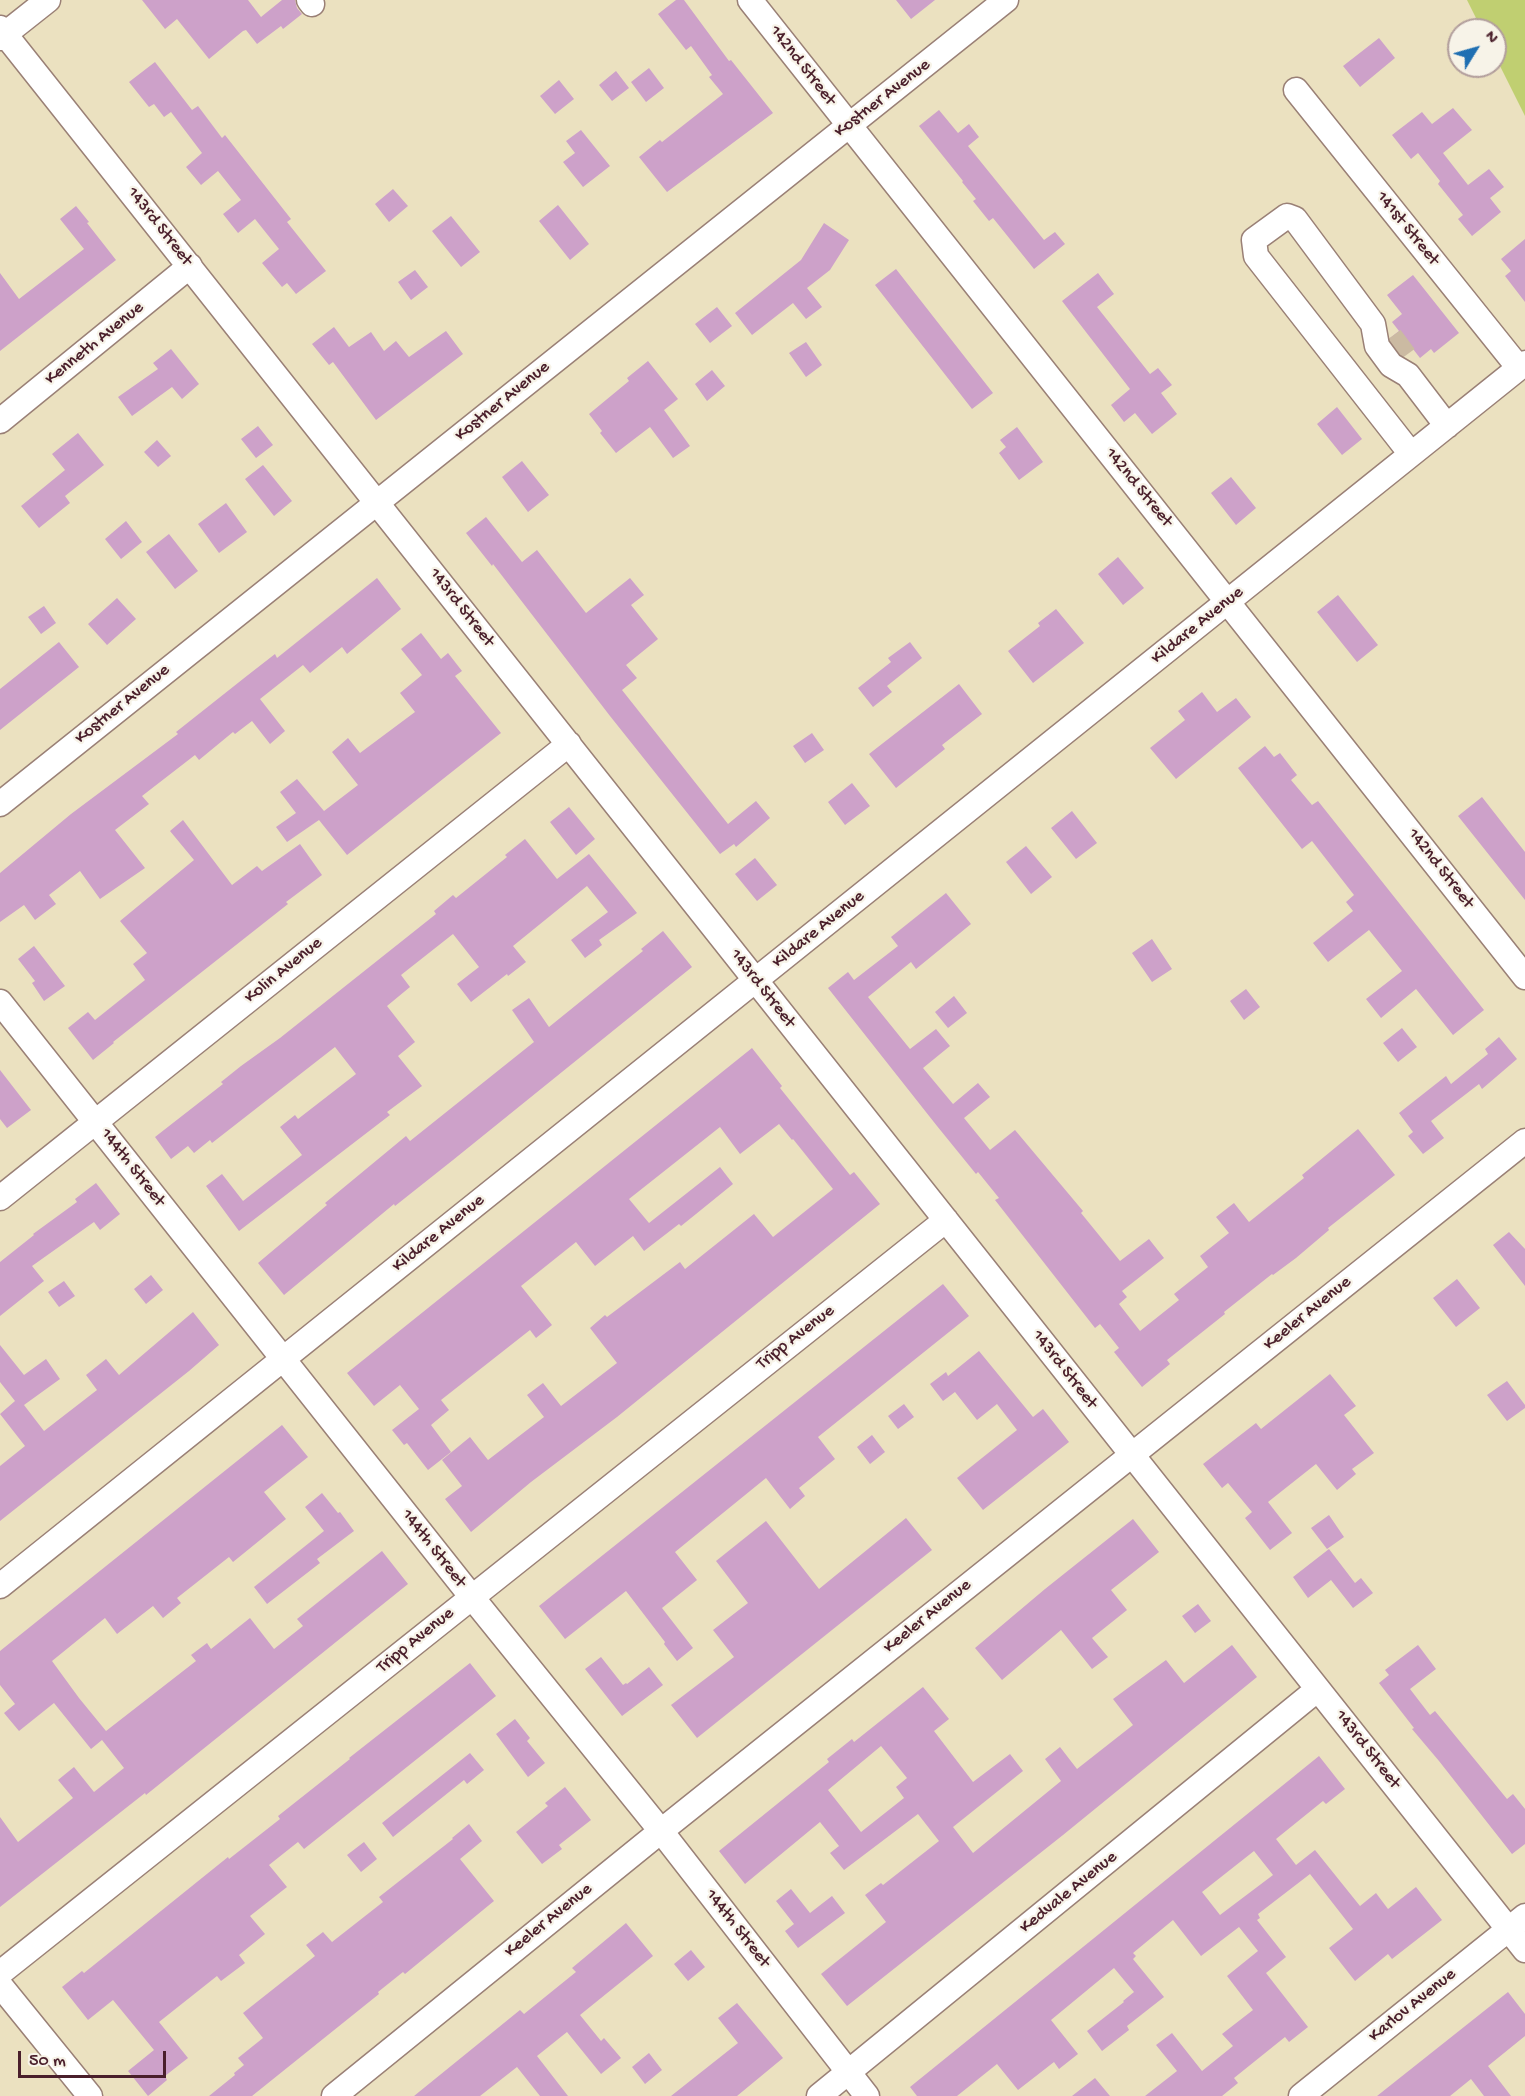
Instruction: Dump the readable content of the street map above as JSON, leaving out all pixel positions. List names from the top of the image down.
{
  "streets": {
    "street": [
      "142nd Street",
      "Kostner Avenue",
      "143rd Street",
      "141st Street",
      "Kenneth Avenue",
      "Kildare Avenue",
      "Kolin Avenue",
      "144th Street",
      "Keeler Avenue",
      "Tripp Avenue",
      "Kedvale Avenue",
      "Karlov Avenue"
    ]
  },
  "crossings": [
    ["142nd Street", "Kostner Avenue"],
    ["142nd Street", "Kildare Avenue"],
    ["Kostner Avenue", "143rd Street"],
    ["143rd Street", "Kenneth Avenue"],
    ["143rd Street", "Kildare Avenue"],
    ["143rd Street", "Kolin Avenue"],
    ["143rd Street", "Keeler Avenue"],
    ["143rd Street", "Tripp Avenue"],
    ["143rd Street", "Kedvale Avenue"],
    ["143rd Street", "Karlov Avenue"],
    ["141st Street", "Kildare Avenue"],
    ["Kildare Avenue", "144th Street"],
    ["Kolin Avenue", "144th Street"],
    ["144th Street", "Keeler Avenue"],
    ["144th Street", "Tripp Avenue"],
    ["144th Street", "Kedvale Avenue"]
  ],
  "scale_bar": "50 m",
  "north": "top right"
}
